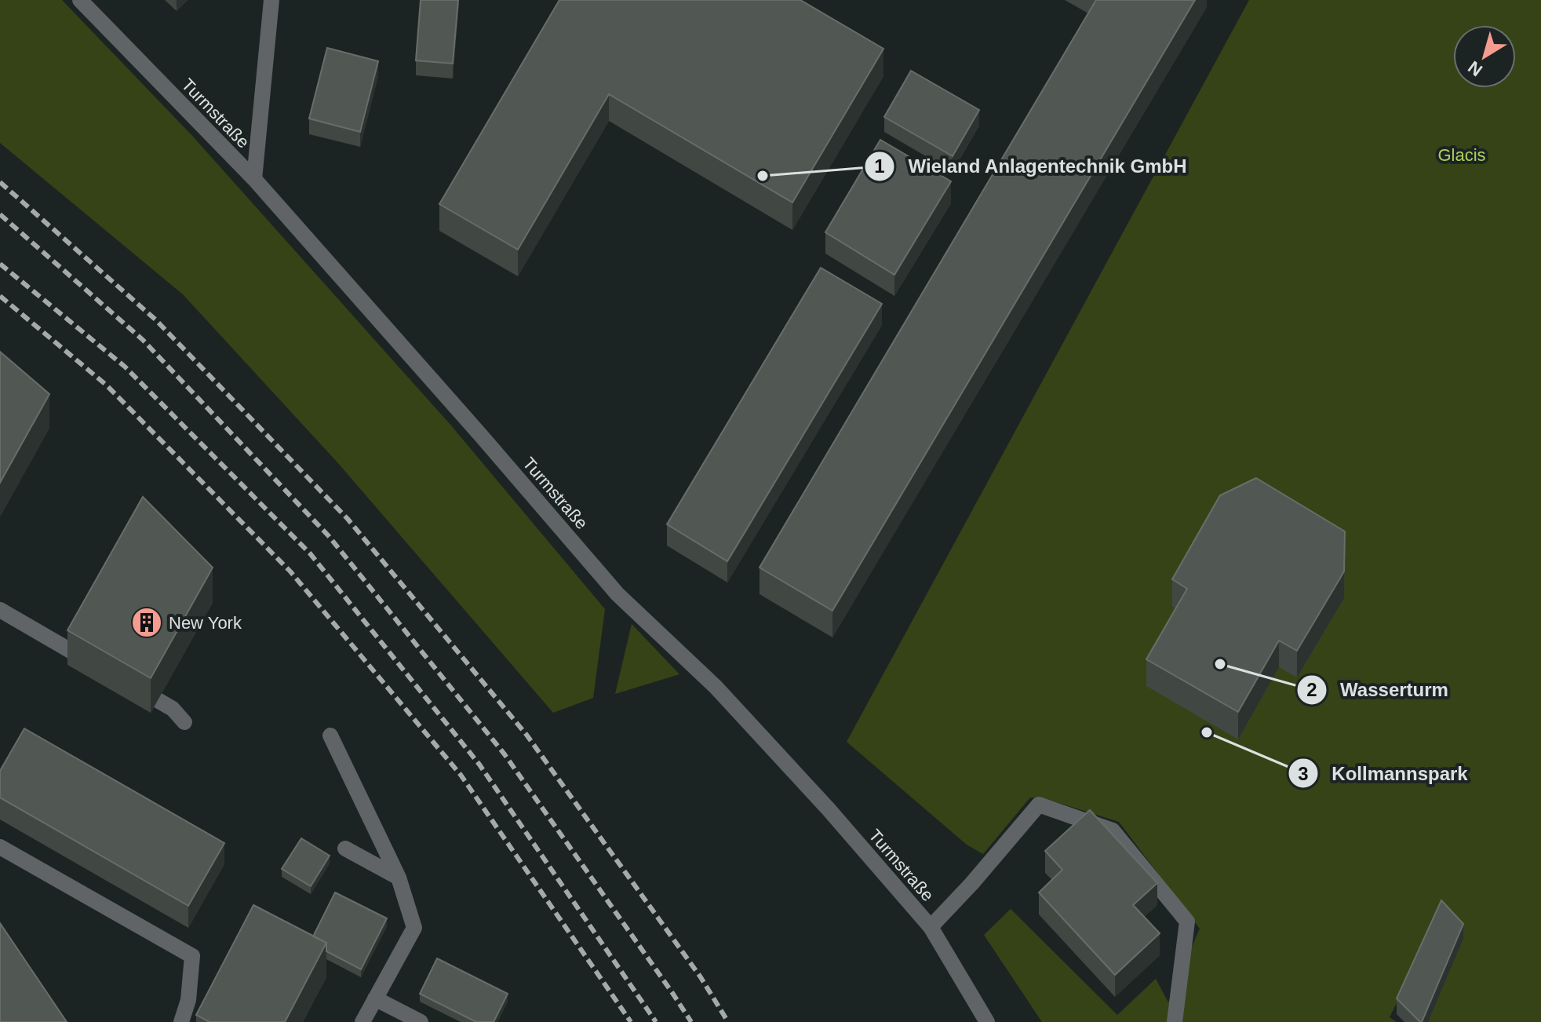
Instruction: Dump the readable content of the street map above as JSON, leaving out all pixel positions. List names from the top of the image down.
{
  "streets": {
    "street": ["Turmstraße"]
  },
  "parks": ["Glacis"],
  "places": {
    "other": ["Wieland Anlagentechnik GmbH", "Wasserturm", "Kollmannspark"],
    "building": ["New York"]
  },
  "north": "bottom left"
}
